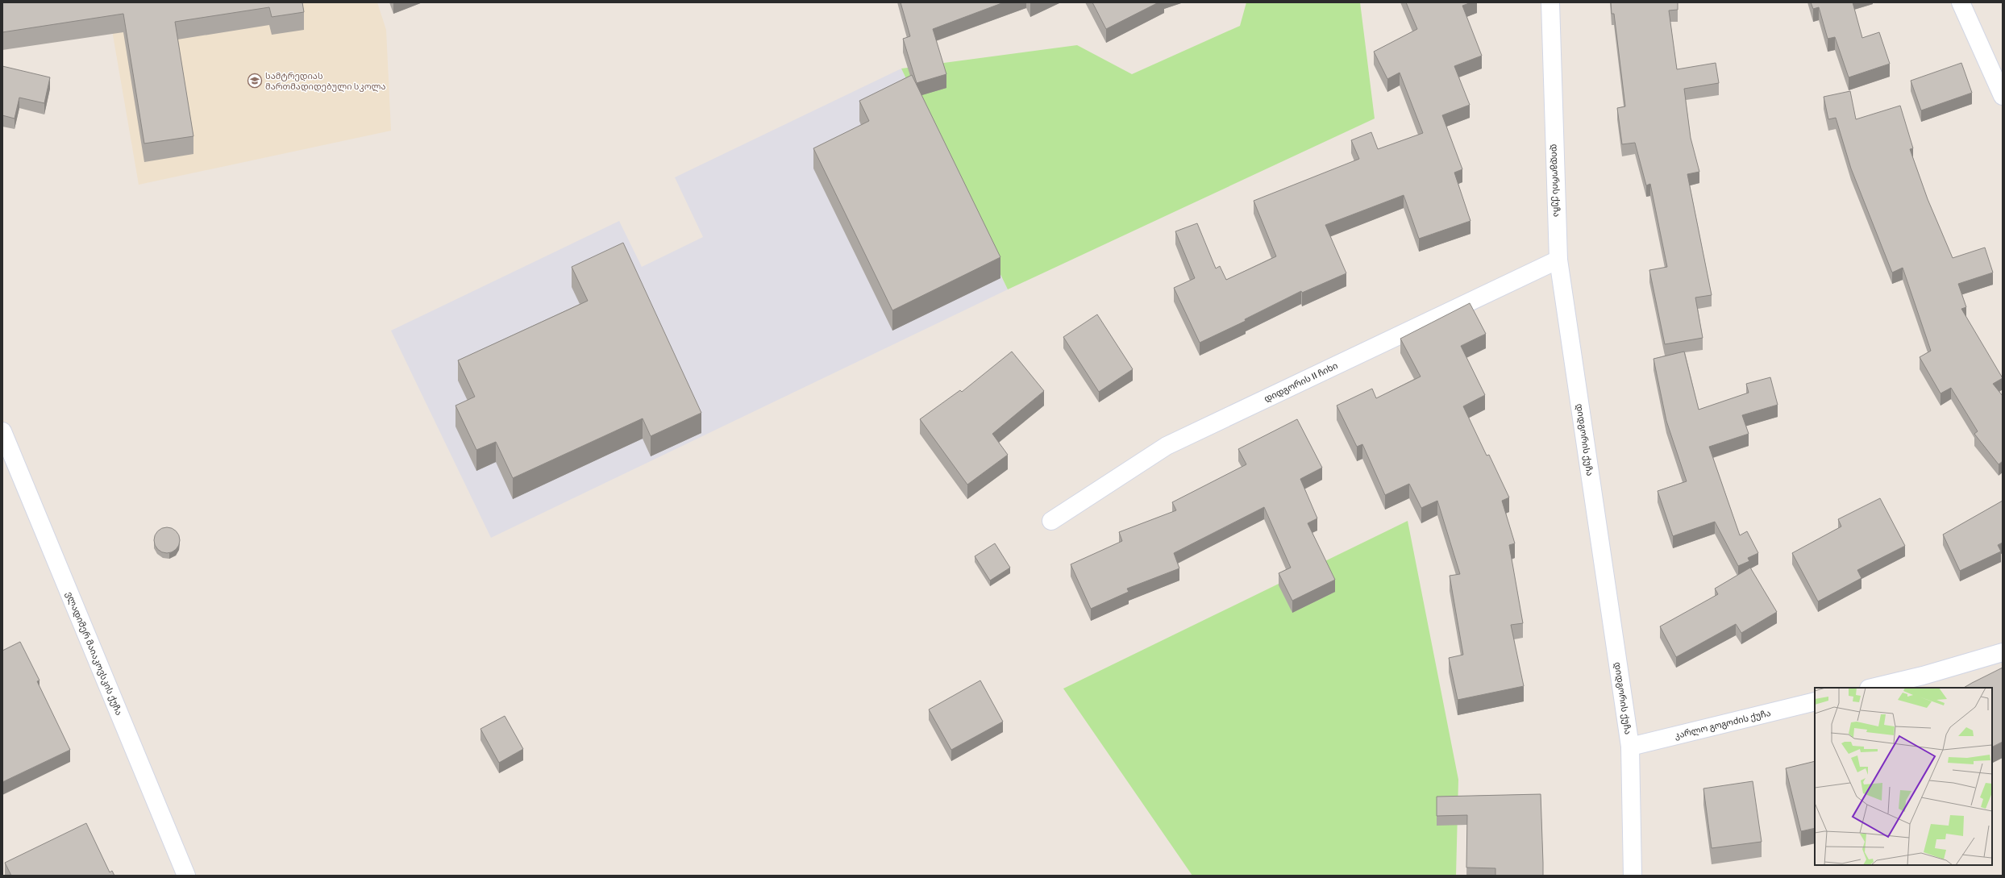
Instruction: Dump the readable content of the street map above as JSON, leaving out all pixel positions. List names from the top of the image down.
{
  "streets": {
    "street": [
      "დიდგორის ქუჩა",
      "დიდგორის II ჩიხი",
      "ვლადიმერ მაიაკოვსკის ქუჩა",
      "კარლო გოგოძის ქუჩა"
    ]
  },
  "crossings": [
    ["დიდგორის ქუჩა", "დიდგორის II ჩიხი"],
    ["დიდგორის ქუჩა", "კარლო გოგოძის ქუჩა"]
  ],
  "places": {
    "school or university": ["სამტრედიას მართმადიდებული სკოლა"]
  }
}
